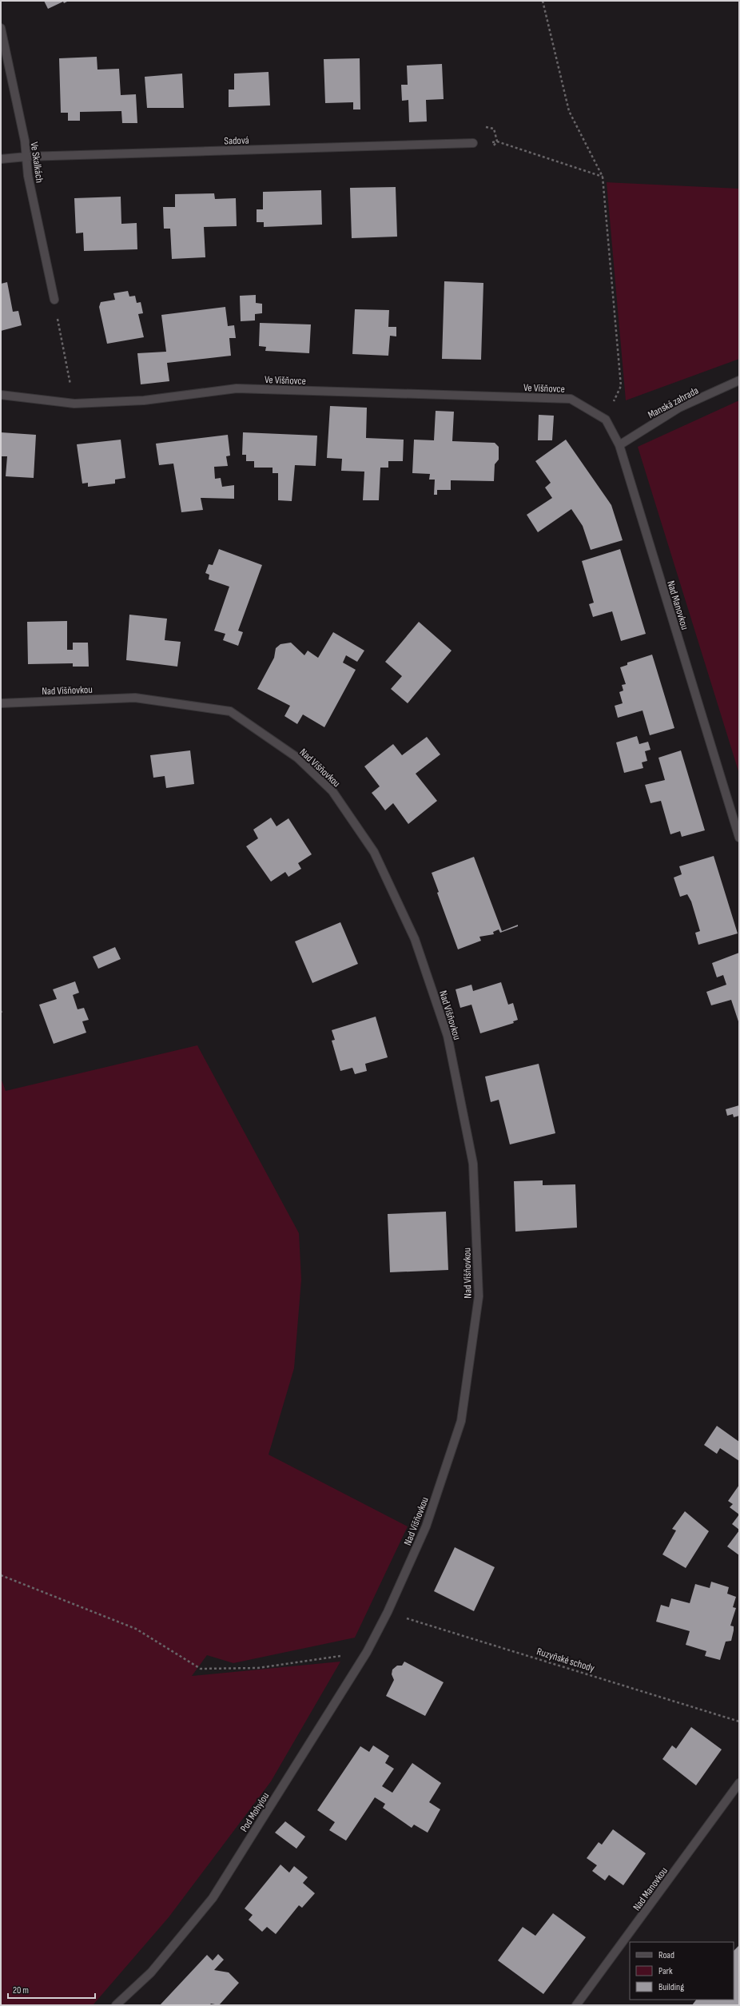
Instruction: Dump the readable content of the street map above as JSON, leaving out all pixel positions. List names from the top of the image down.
{
  "streets": {
    "street": [
      "Sadová",
      "Ve Skalkách",
      "Ve Višňovce",
      "Manská zahrada",
      "Nad Manovkou",
      "Nad Višňovkou",
      "Pod Mohylou"
    ],
    "path": ["Ruzyňské schody"]
  },
  "crossings": [
    ["Sadová", "Ve Skalkách"],
    ["Ve Višňovce", "Nad Manovkou"],
    ["Manská zahrada", "Nad Manovkou"],
    ["Nad Višňovkou", "Ruzyňské schody"],
    ["Nad Višňovkou", "Pod Mohylou"],
    ["Ruzyňské schody", "Pod Mohylou"]
  ],
  "legend": ["Road", "Park", "Building"],
  "scale_bar": "20 m"
}
